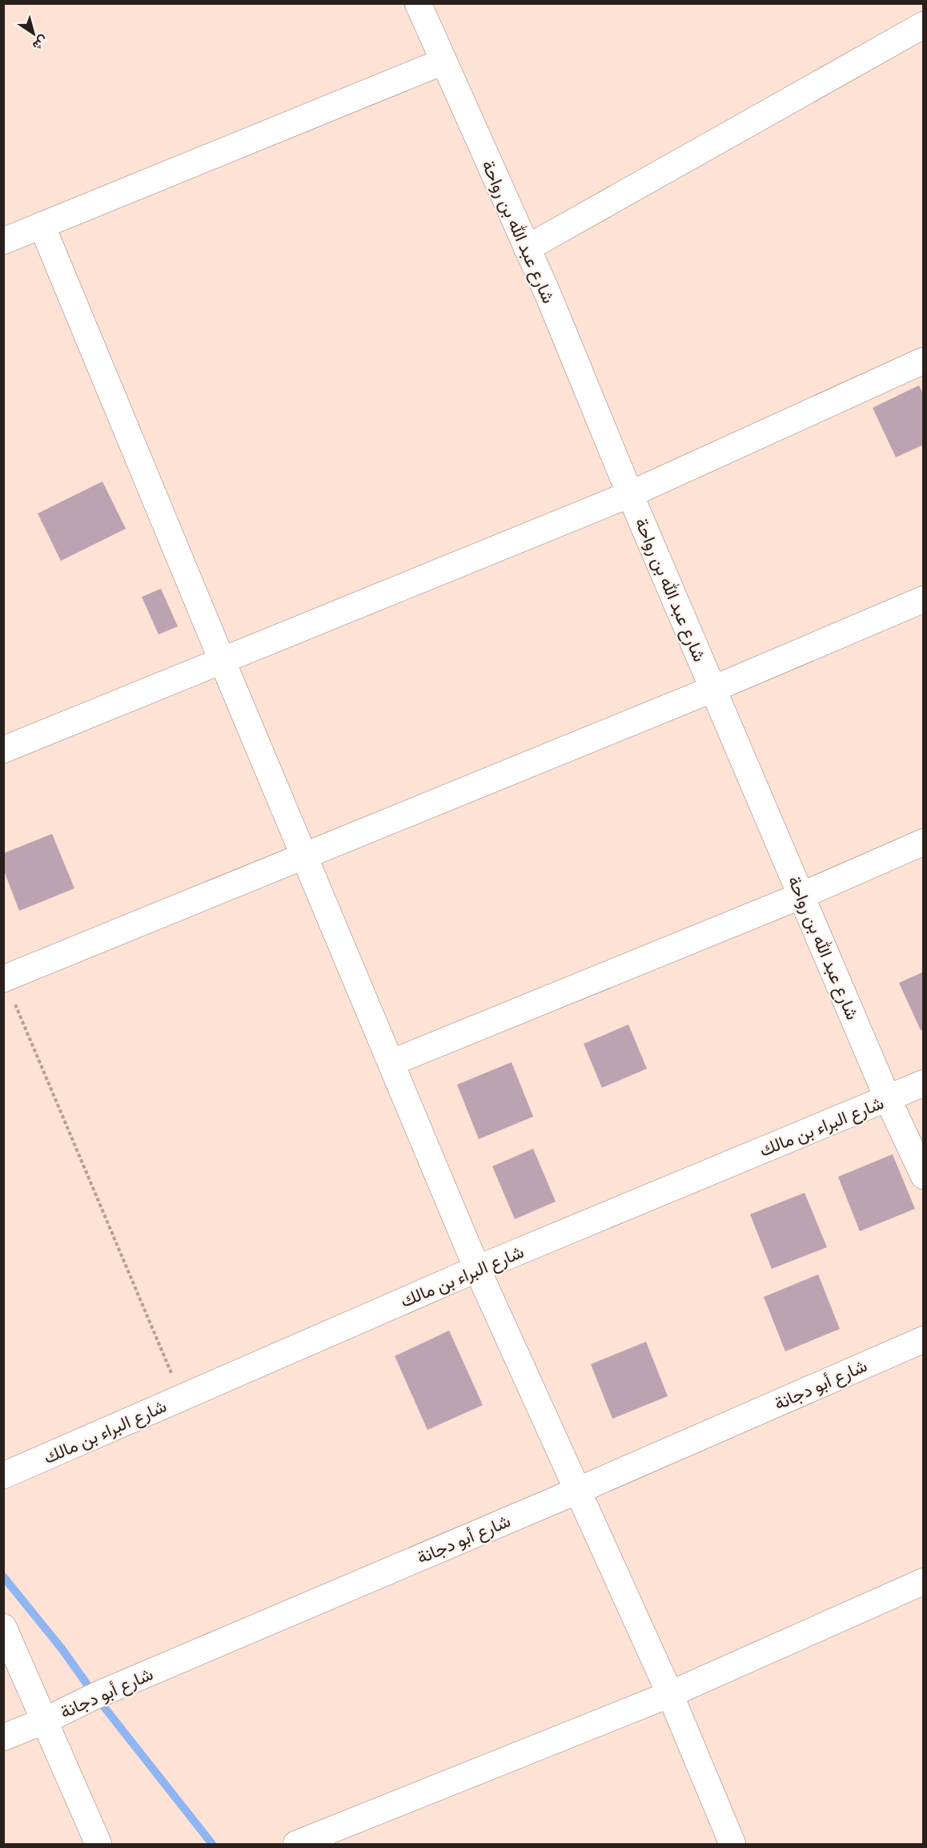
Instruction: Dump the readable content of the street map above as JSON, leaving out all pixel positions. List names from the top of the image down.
{
  "streets": {
    "street": ["شارع عبد الله بن رواحة", "شارع البراء بن مالك", "شارع أبو دجانة"]
  },
  "crossings": [
    ["شارع عبد الله بن رواحة", "شارع البراء بن مالك"]
  ],
  "north": "bottom right"
}
